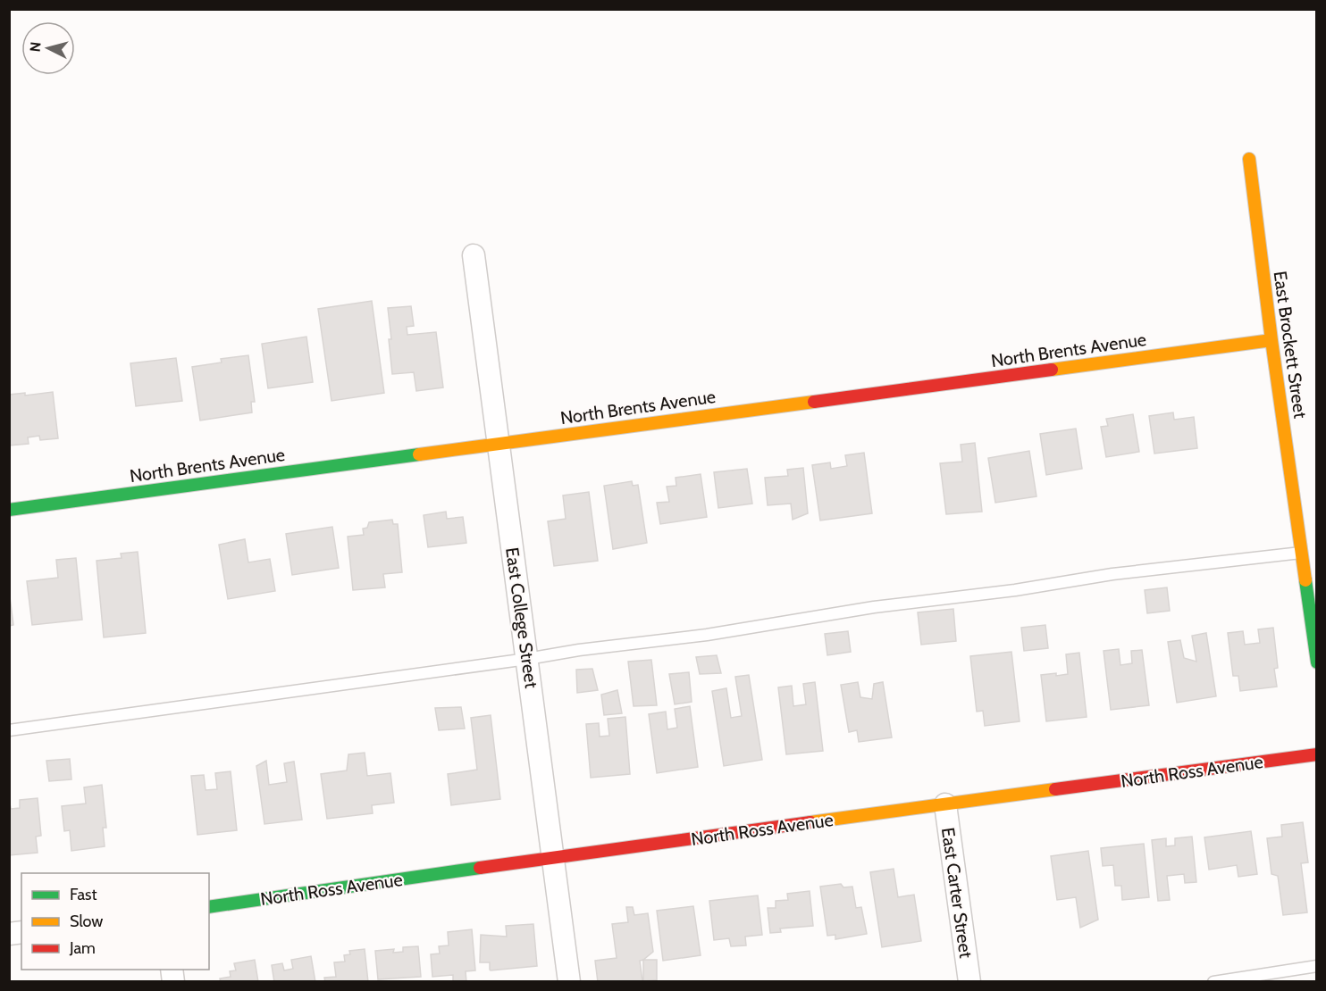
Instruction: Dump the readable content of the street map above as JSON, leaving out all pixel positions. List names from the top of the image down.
{
  "streets": {
    "street": [
      "East Brockett Street",
      "North Brents Avenue",
      "East College Street",
      "North Ross Avenue",
      "East Carter Street"
    ]
  },
  "crossings": [
    ["East Brockett Street", "North Brents Avenue"],
    ["North Brents Avenue", "East College Street"],
    ["East College Street", "North Ross Avenue"],
    ["North Ross Avenue", "East Carter Street"]
  ],
  "legend": ["Fast", "Slow", "Jam"],
  "north": "left"
}
